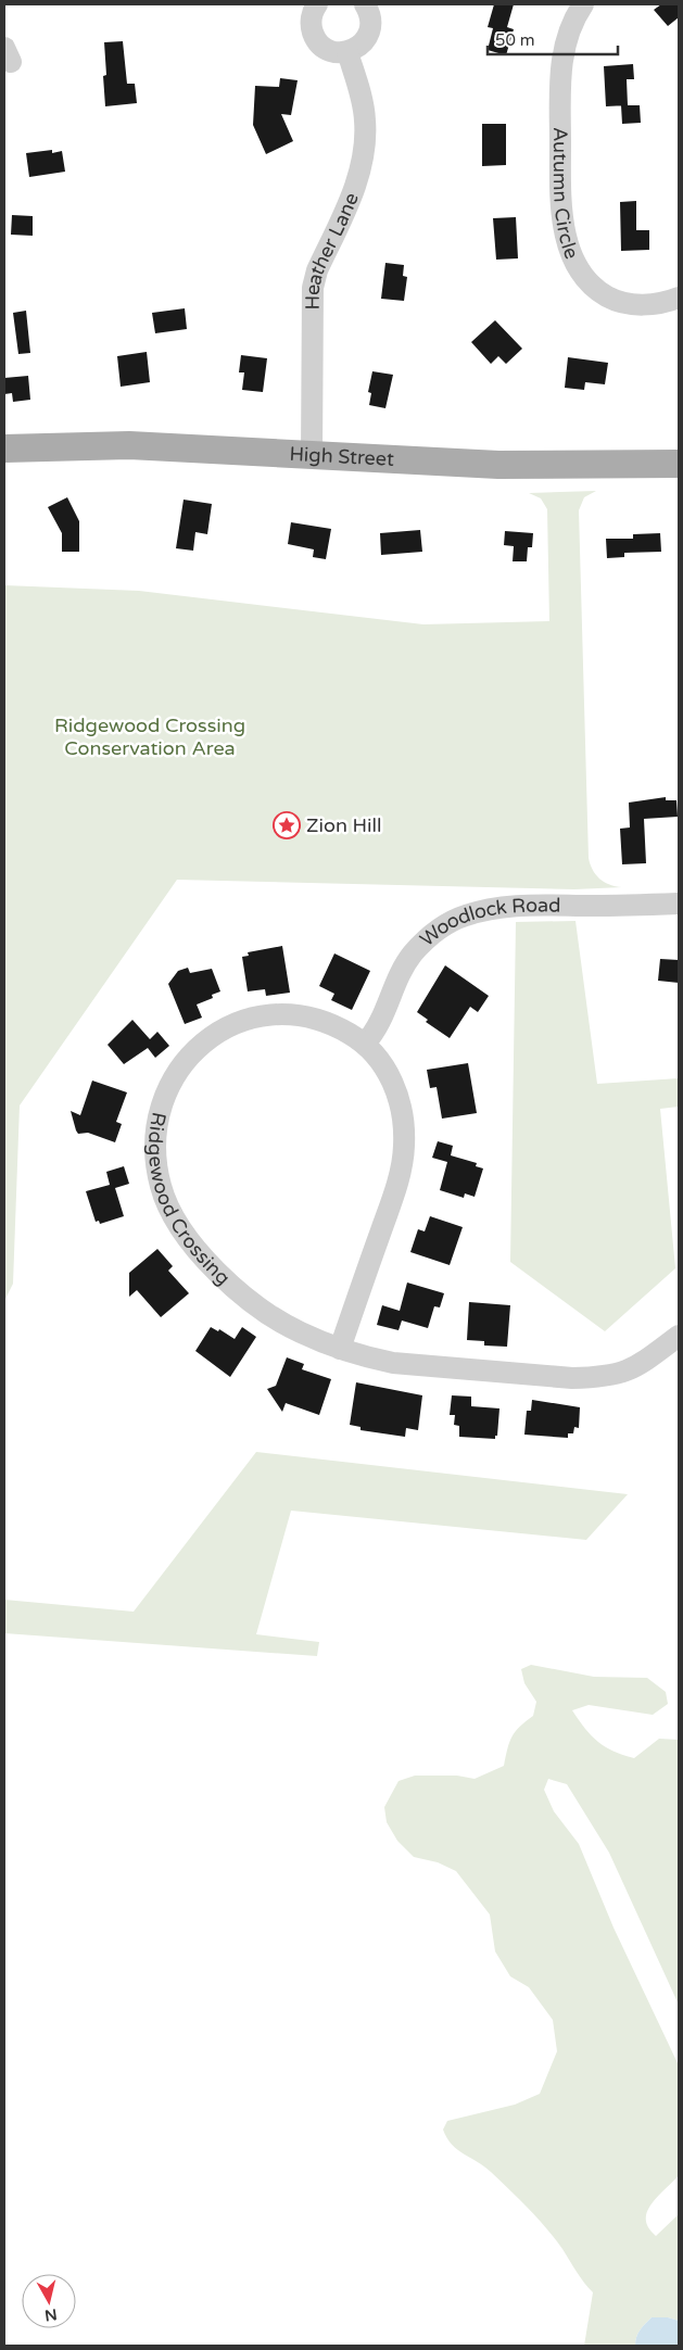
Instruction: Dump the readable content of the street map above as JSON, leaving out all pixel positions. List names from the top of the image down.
{
  "streets": {
    "main road": ["High Street"],
    "street": [
      "Autumn Circle",
      "Heather Lane",
      "Woodlock Road",
      "Ridgewood Crossing"
    ]
  },
  "crossings": [
    ["Heather Lane", "High Street"],
    ["Woodlock Road", "Ridgewood Crossing"]
  ],
  "parks": ["Ridgewood Crossing Conservation Area"],
  "places": {
    "place": ["Zion Hill"]
  },
  "scale_bar": "50 m",
  "north": "bottom"
}
